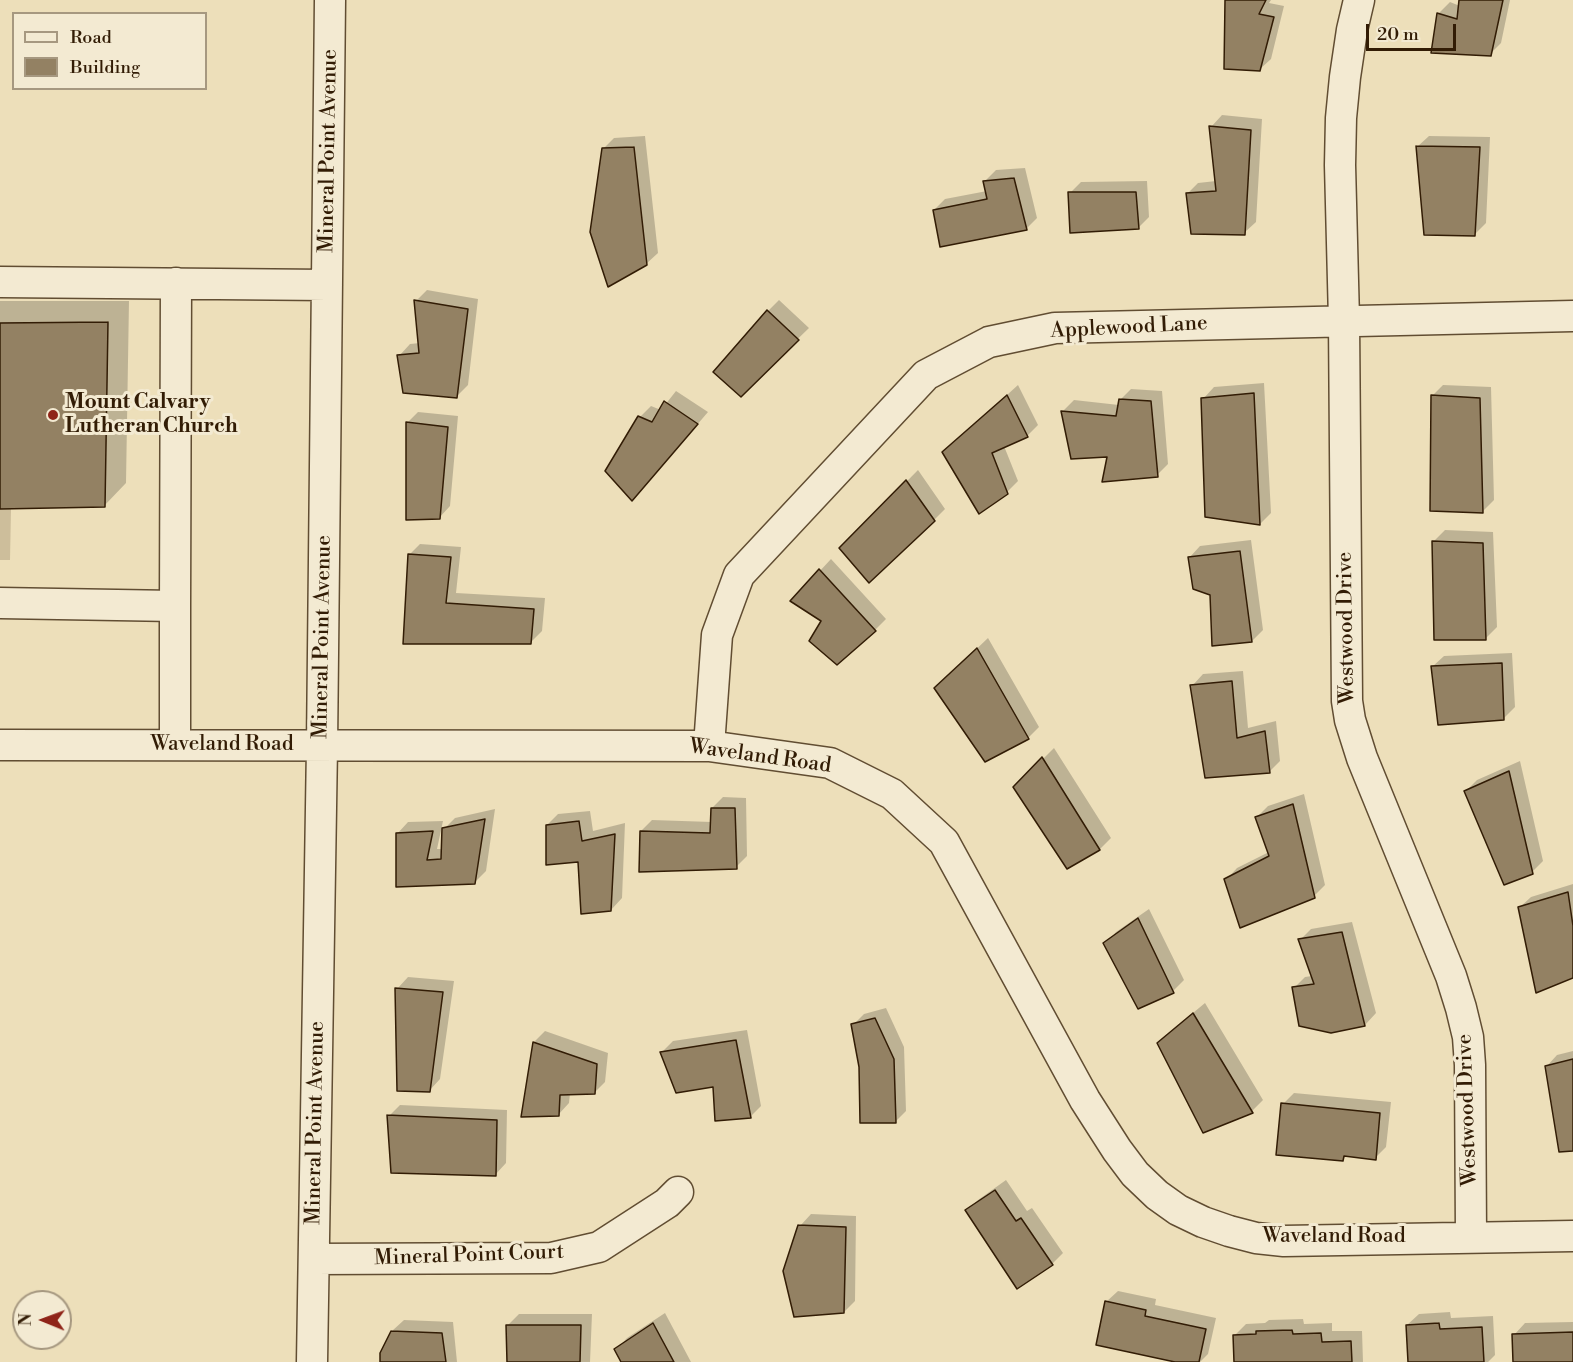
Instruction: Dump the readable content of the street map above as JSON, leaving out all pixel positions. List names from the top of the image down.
{
  "streets": {
    "street": [
      "Mineral Point Avenue",
      "Applewood Lane",
      "Westwood Drive",
      "Waveland Road",
      "Mineral Point Court"
    ]
  },
  "crossings": [
    ["Mineral Point Avenue", "Waveland Road"],
    ["Mineral Point Avenue", "Mineral Point Court"],
    ["Applewood Lane", "Westwood Drive"],
    ["Applewood Lane", "Waveland Road"],
    ["Westwood Drive", "Waveland Road"]
  ],
  "places": ["Mount Calvary Lutheran Church"],
  "legend": ["Road", "Building"],
  "scale_bar": "20 m",
  "north": "left"
}
